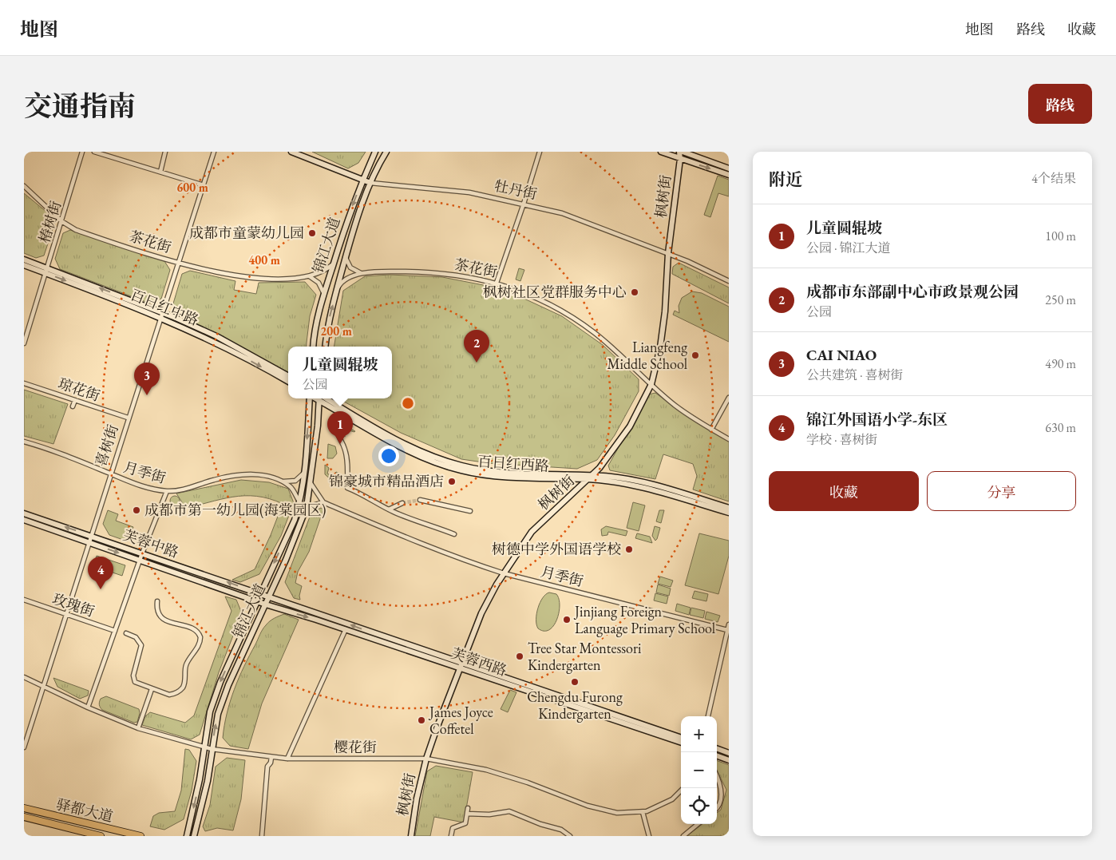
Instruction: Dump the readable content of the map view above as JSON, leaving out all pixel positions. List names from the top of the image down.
{
  "streets": {
    "main road": [
      "牡丹街",
      "枫树街",
      "锦江大道",
      "百日红中路",
      "百日红西路",
      "芙蓉中路",
      "芙蓉西路",
      "驿都大道"
    ],
    "street": [
      "椿树街",
      "茶花街",
      "琼花街",
      "喜树街",
      "月季街",
      "玫瑰街",
      "樱花街"
    ]
  },
  "crossings": [
    ["牡丹街", "枫树街"],
    ["牡丹街", "锦江大道"],
    ["枫树街", "茶花街"],
    ["枫树街", "百日红西路"],
    ["枫树街", "月季街"],
    ["枫树街", "芙蓉西路"],
    ["枫树街", "樱花街"],
    ["椿树街", "茶花街"],
    ["椿树街", "百日红中路"],
    ["茶花街", "锦江大道"],
    ["茶花街", "喜树街"],
    ["锦江大道", "芙蓉中路"],
    ["锦江大道", "芙蓉西路"],
    ["锦江大道", "樱花街"],
    ["百日红中路", "喜树街"],
    ["琼花街", "喜树街"],
    ["喜树街", "月季街"],
    ["喜树街", "芙蓉中路"],
    ["喜树街", "玫瑰街"],
    ["喜树街", "樱花街"],
    ["芙蓉中路", "芙蓉西路"]
  ],
  "places": [
    "成都市童蒙幼儿园",
    "枫树社区党群服务中心",
    "Liangfeng Middle School",
    "锦豪城市精品酒店",
    "成都市第一幼儿园(海棠园区)",
    "树德中学外国语学校",
    "Jinjiang Foreign Language Primary School",
    "Tree Star Montessori Kindergarten",
    "Chengdu Furong Kindergarten",
    "James Joyce Coffetel"
  ],
  "page": {
    "header": "地图",
    "nav": ["地图", "路线", "收藏"],
    "title": "交通指南",
    "buttons": [
      "路线",
      ["收藏", "分享"]
    ],
    "heading": ["附近", "4个结果"],
    "list": [
      {
        "mark": "1",
        "name": "儿童圆辊坡",
        "note": "公园 · 锦江大道",
        "value": "100 m"
      },
      {
        "mark": "2",
        "name": "成都市东部副中心市政景观公园",
        "note": "公园",
        "value": "250 m"
      },
      {
        "mark": "3",
        "name": "CAI NIAO",
        "note": "公共建筑 · 喜树街",
        "value": "490 m"
      },
      {
        "mark": "4",
        "name": "锦江外国语小学-东区",
        "note": "学校 · 喜树街",
        "value": "630 m"
      }
    ],
    "pins": [
      "2",
      "3",
      "1",
      "4"
    ],
    "popup": ["儿童圆辊坡", "公园"],
    "map_buttons": ["+", "−"]
  },
  "rings": ["600 m", "400 m", "200 m"]
}
